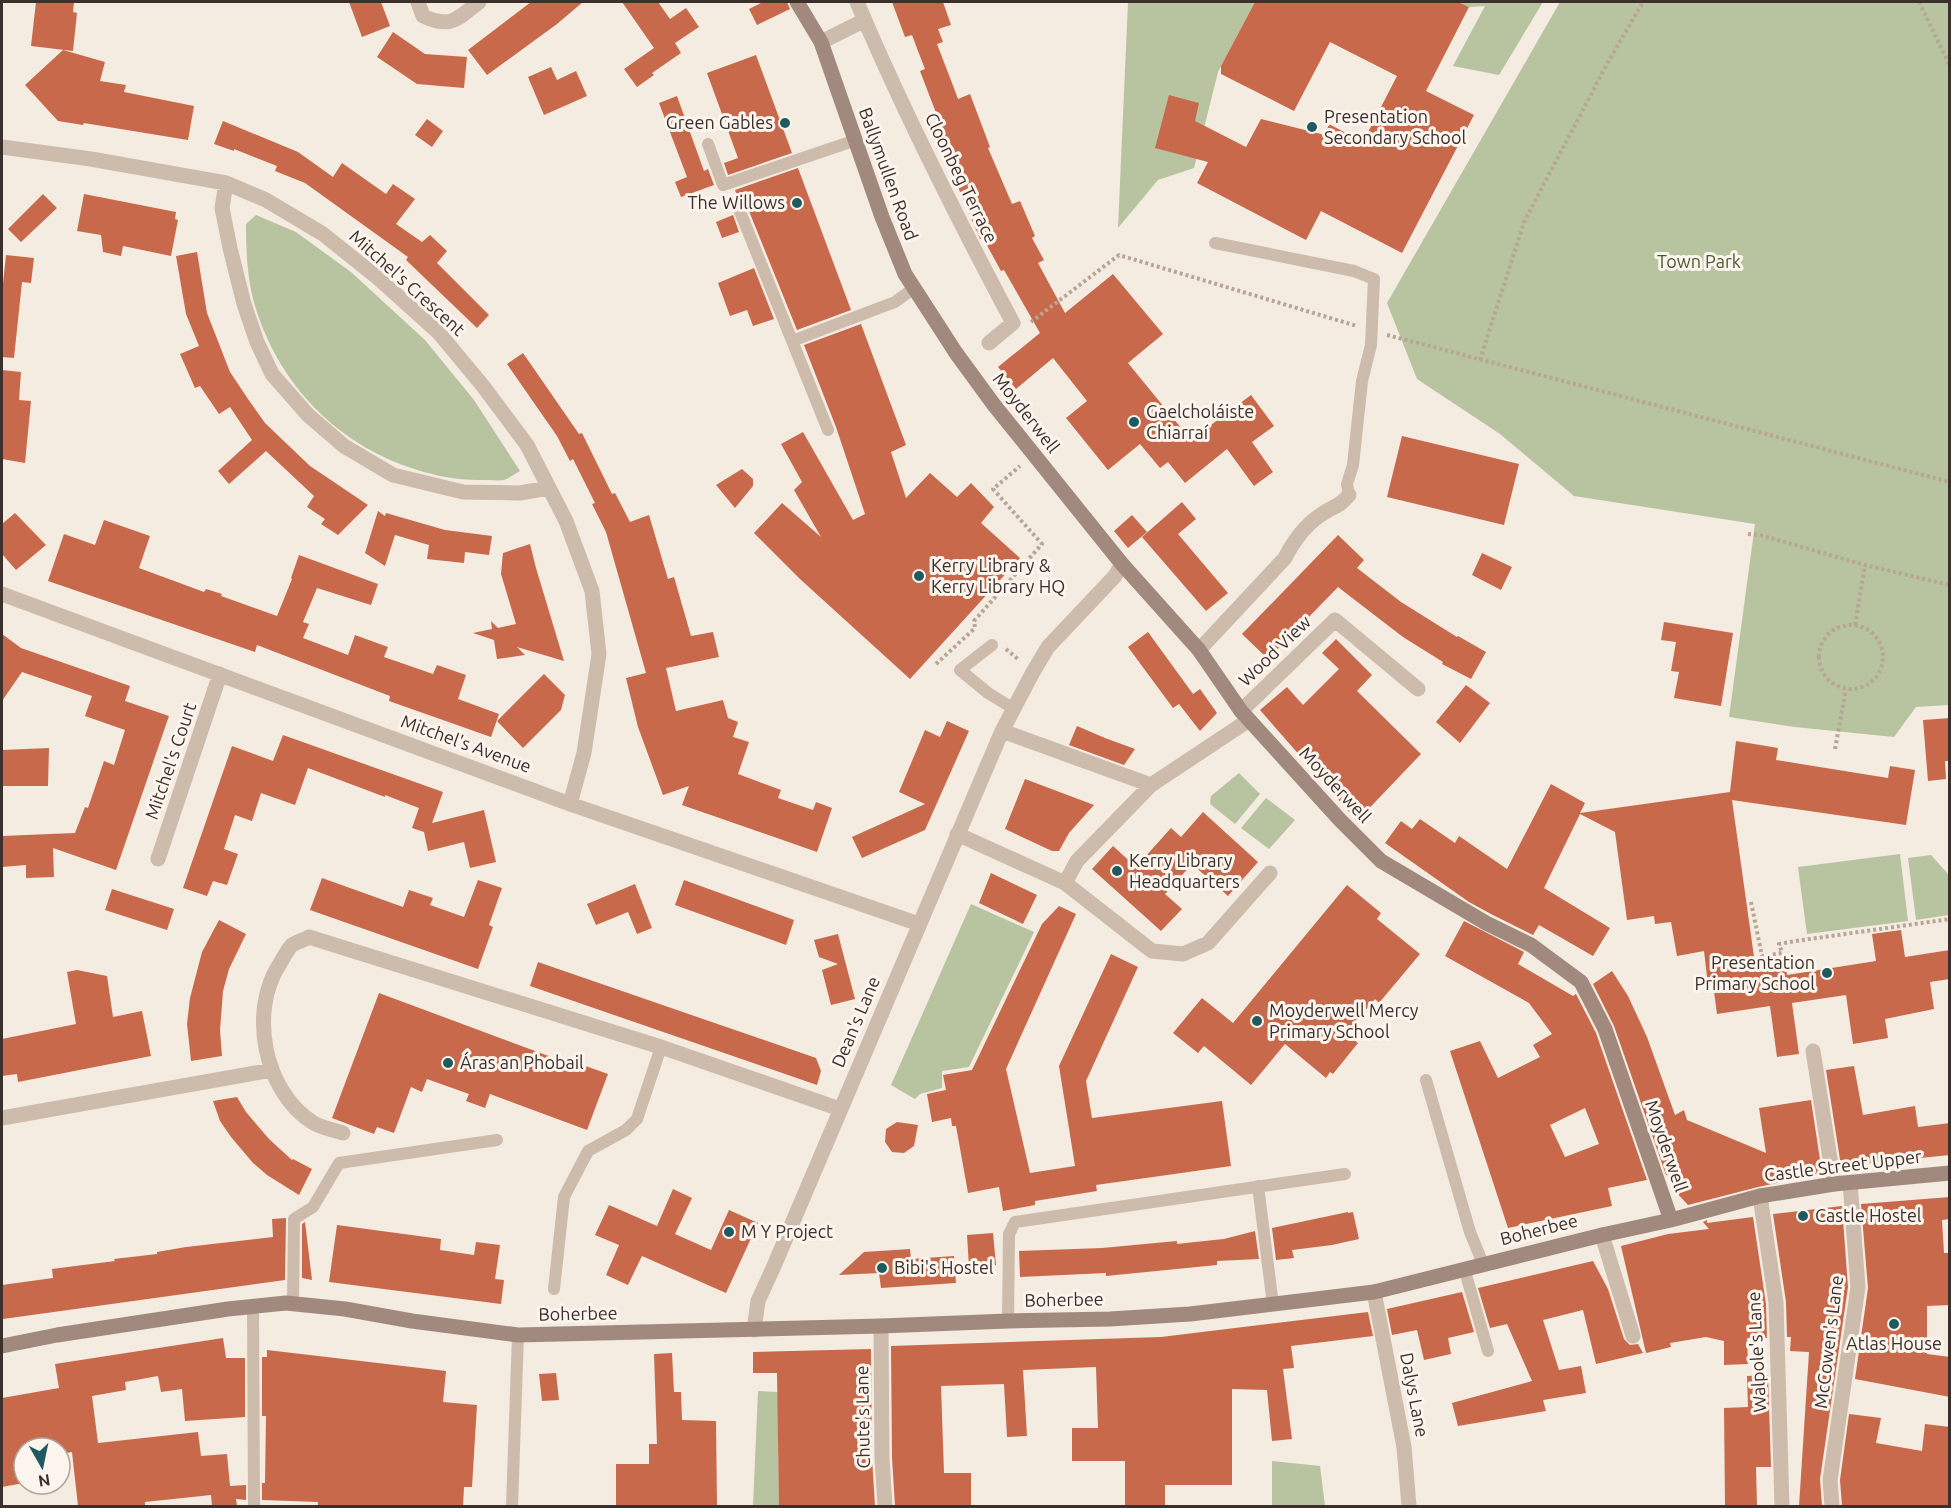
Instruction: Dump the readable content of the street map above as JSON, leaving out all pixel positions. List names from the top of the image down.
{
  "streets": {
    "main road": [
      "Ballymullen Road",
      "Moyderwell",
      "Castle Street Upper",
      "Boherbee"
    ],
    "street": [
      "Cloonbeg Terrace",
      "Mitchel's Crescent",
      "Wood View",
      "Mitchel's Avenue",
      "Mitchel's Court",
      "Dean's Lane",
      "McCowen's Lane",
      "Walpole's Lane",
      "Dalys Lane",
      "Chute's Lane"
    ]
  },
  "crossings": [
    ["Ballymullen Road", "Moyderwell"],
    ["Mitchel's Crescent", "Mitchel's Avenue"],
    ["Moyderwell", "Wood View"],
    ["Moyderwell", "Dean's Lane"],
    ["Moyderwell", "Castle Street Upper"],
    ["Mitchel's Avenue", "Mitchel's Court"],
    ["Mitchel's Avenue", "Dean's Lane"],
    ["Dean's Lane", "Boherbee"],
    ["Castle Street Upper", "Boherbee"],
    ["Castle Street Upper", "McCowen's Lane"],
    ["Castle Street Upper", "Walpole's Lane"],
    ["Boherbee", "Dalys Lane"],
    ["Boherbee", "Chute's Lane"]
  ],
  "parks": ["Town Park"],
  "places": [
    "Green Gables",
    "Presentation Secondary School",
    "The Willows",
    "Gaelcholáiste Chiarraí",
    "Kerry Library & Kerry Library HQ",
    "Kerry Library Headquarters",
    "Presentation Primary School",
    "Moyderwell Mercy Primary School",
    "Áras an Phobail",
    "Castle Hostel",
    "M Y Project",
    "Bibi's Hostel",
    "Atlas House"
  ],
  "north": "bottom"
}
